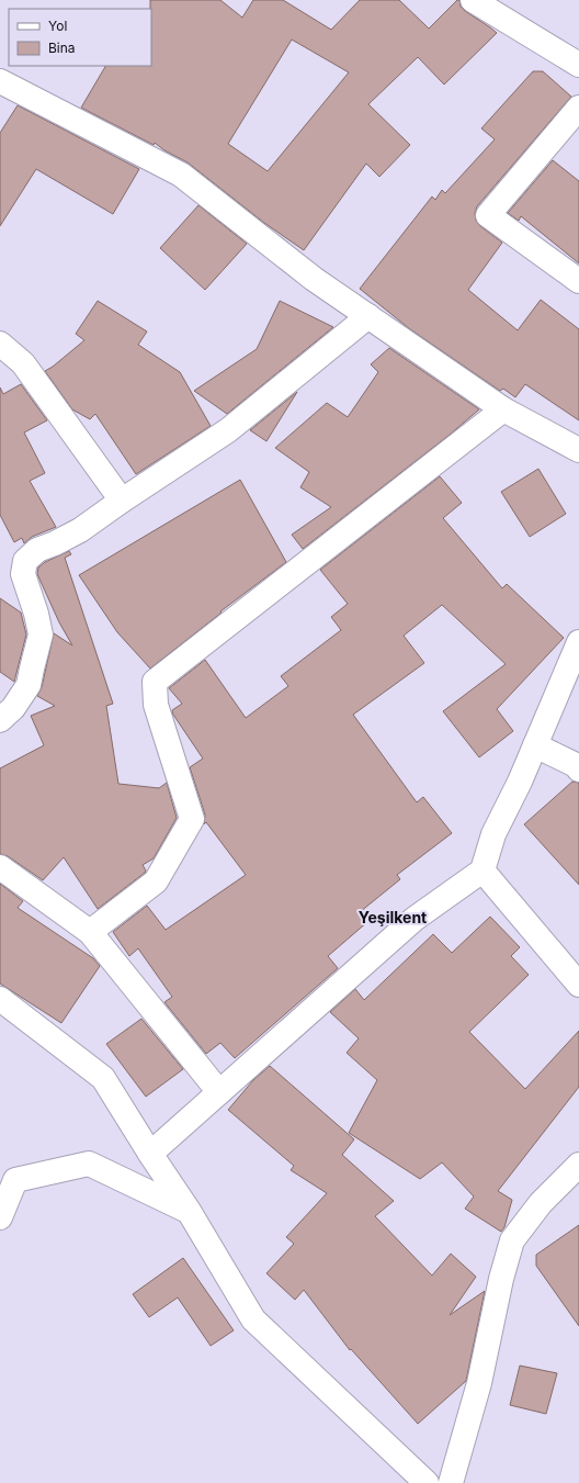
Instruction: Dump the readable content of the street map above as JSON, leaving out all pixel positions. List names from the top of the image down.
{
  "districts": ["Yeşilkent"],
  "legend": ["Yol", "Bina"]
}
